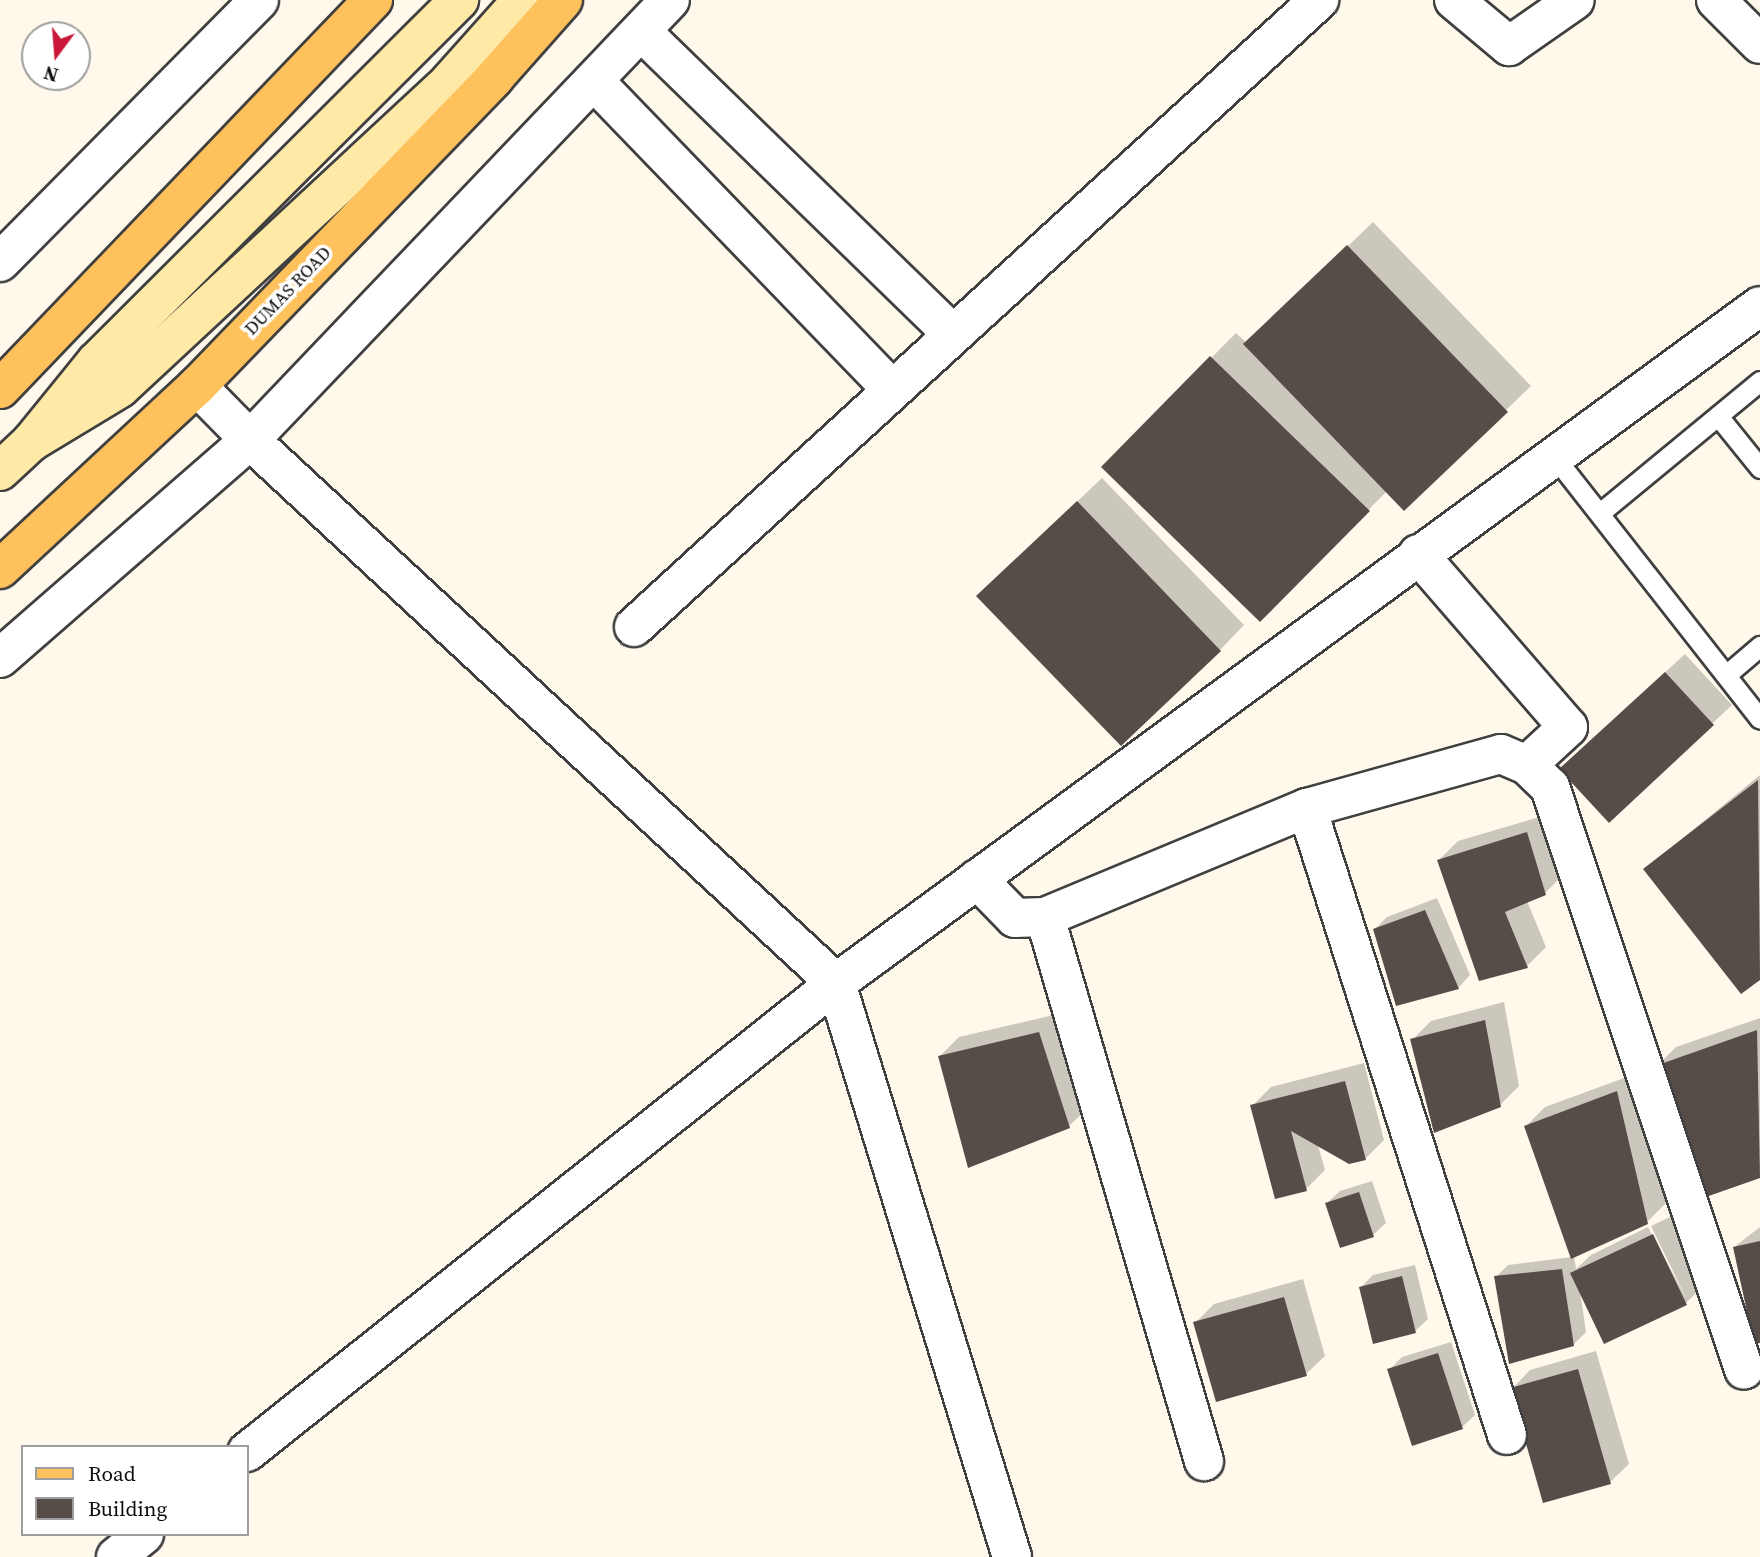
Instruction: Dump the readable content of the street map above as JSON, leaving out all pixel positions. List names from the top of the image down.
{
  "streets": {
    "main road": ["DUMAS ROAD"]
  },
  "legend": ["Road", "Building"],
  "north": "bottom"
}
